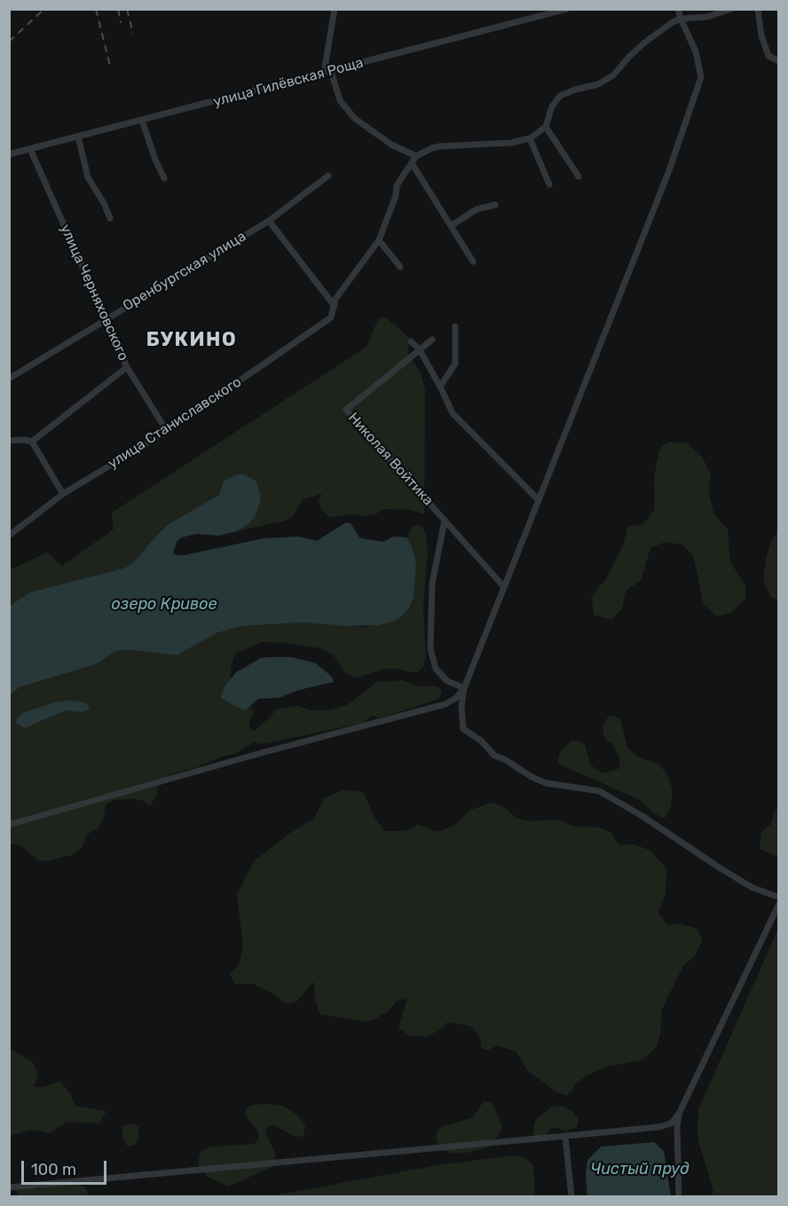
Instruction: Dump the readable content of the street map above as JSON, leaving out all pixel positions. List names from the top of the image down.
{
  "streets": {
    "street": [
      "улица Гилёвская Роща",
      "Оренбургская улица",
      "улица Черняховского",
      "улица Станиславского",
      "Николая Войтика"
    ]
  },
  "crossings": [
    ["улица Гилёвская Роща", "улица Черняховского"],
    ["Оренбургская улица", "улица Черняховского"],
    ["улица Черняховского", "улица Станиславского"]
  ],
  "districts": ["БУКИНО"],
  "water": ["озеро Кривое", "Чистый пруд"],
  "scale_bar": "100 m"
}
